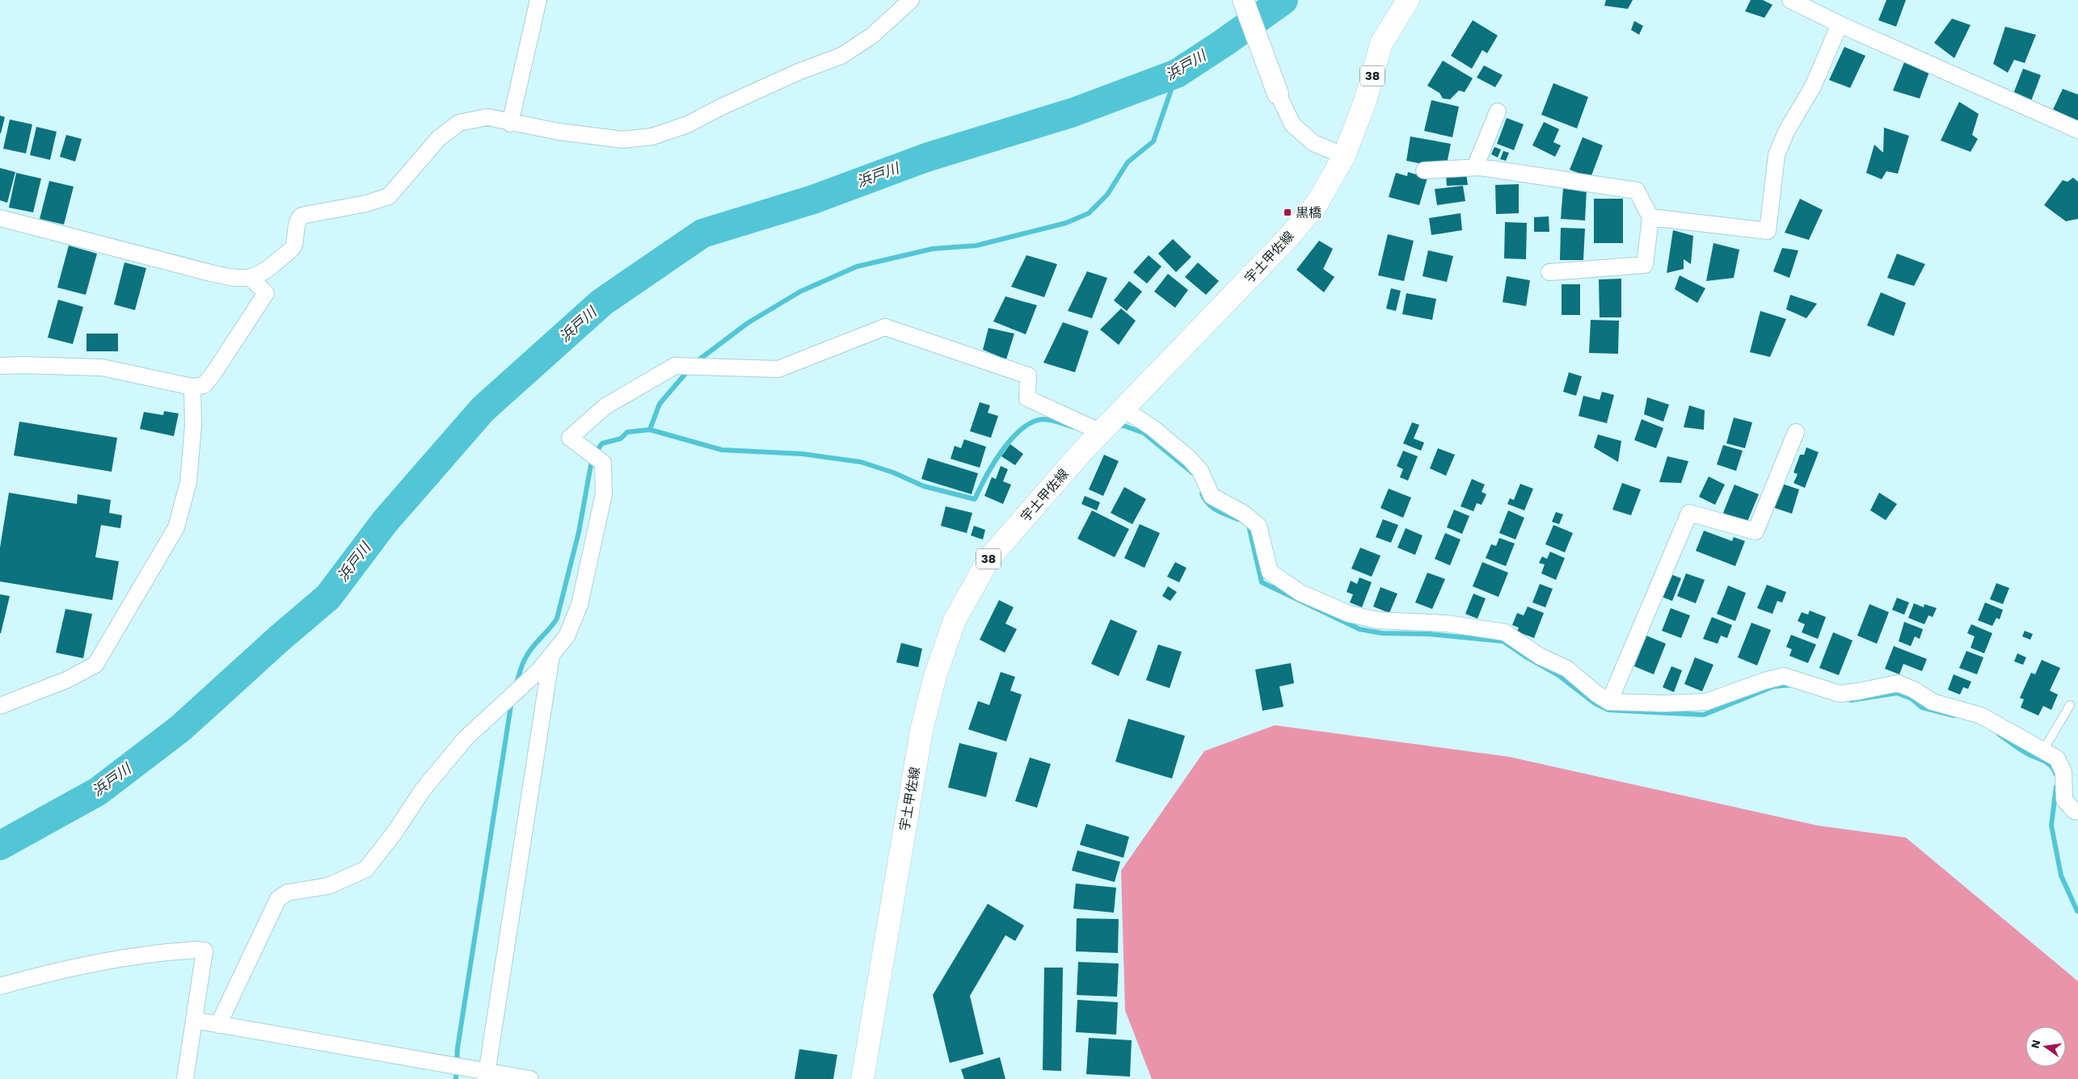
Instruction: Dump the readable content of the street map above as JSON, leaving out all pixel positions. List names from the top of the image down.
{
  "streets": {
    "main road": ["38", "宇土甲佐線"]
  },
  "water": ["浜戸川"],
  "places": {
    "transit": ["黒橋"]
  },
  "north": "left"
}
